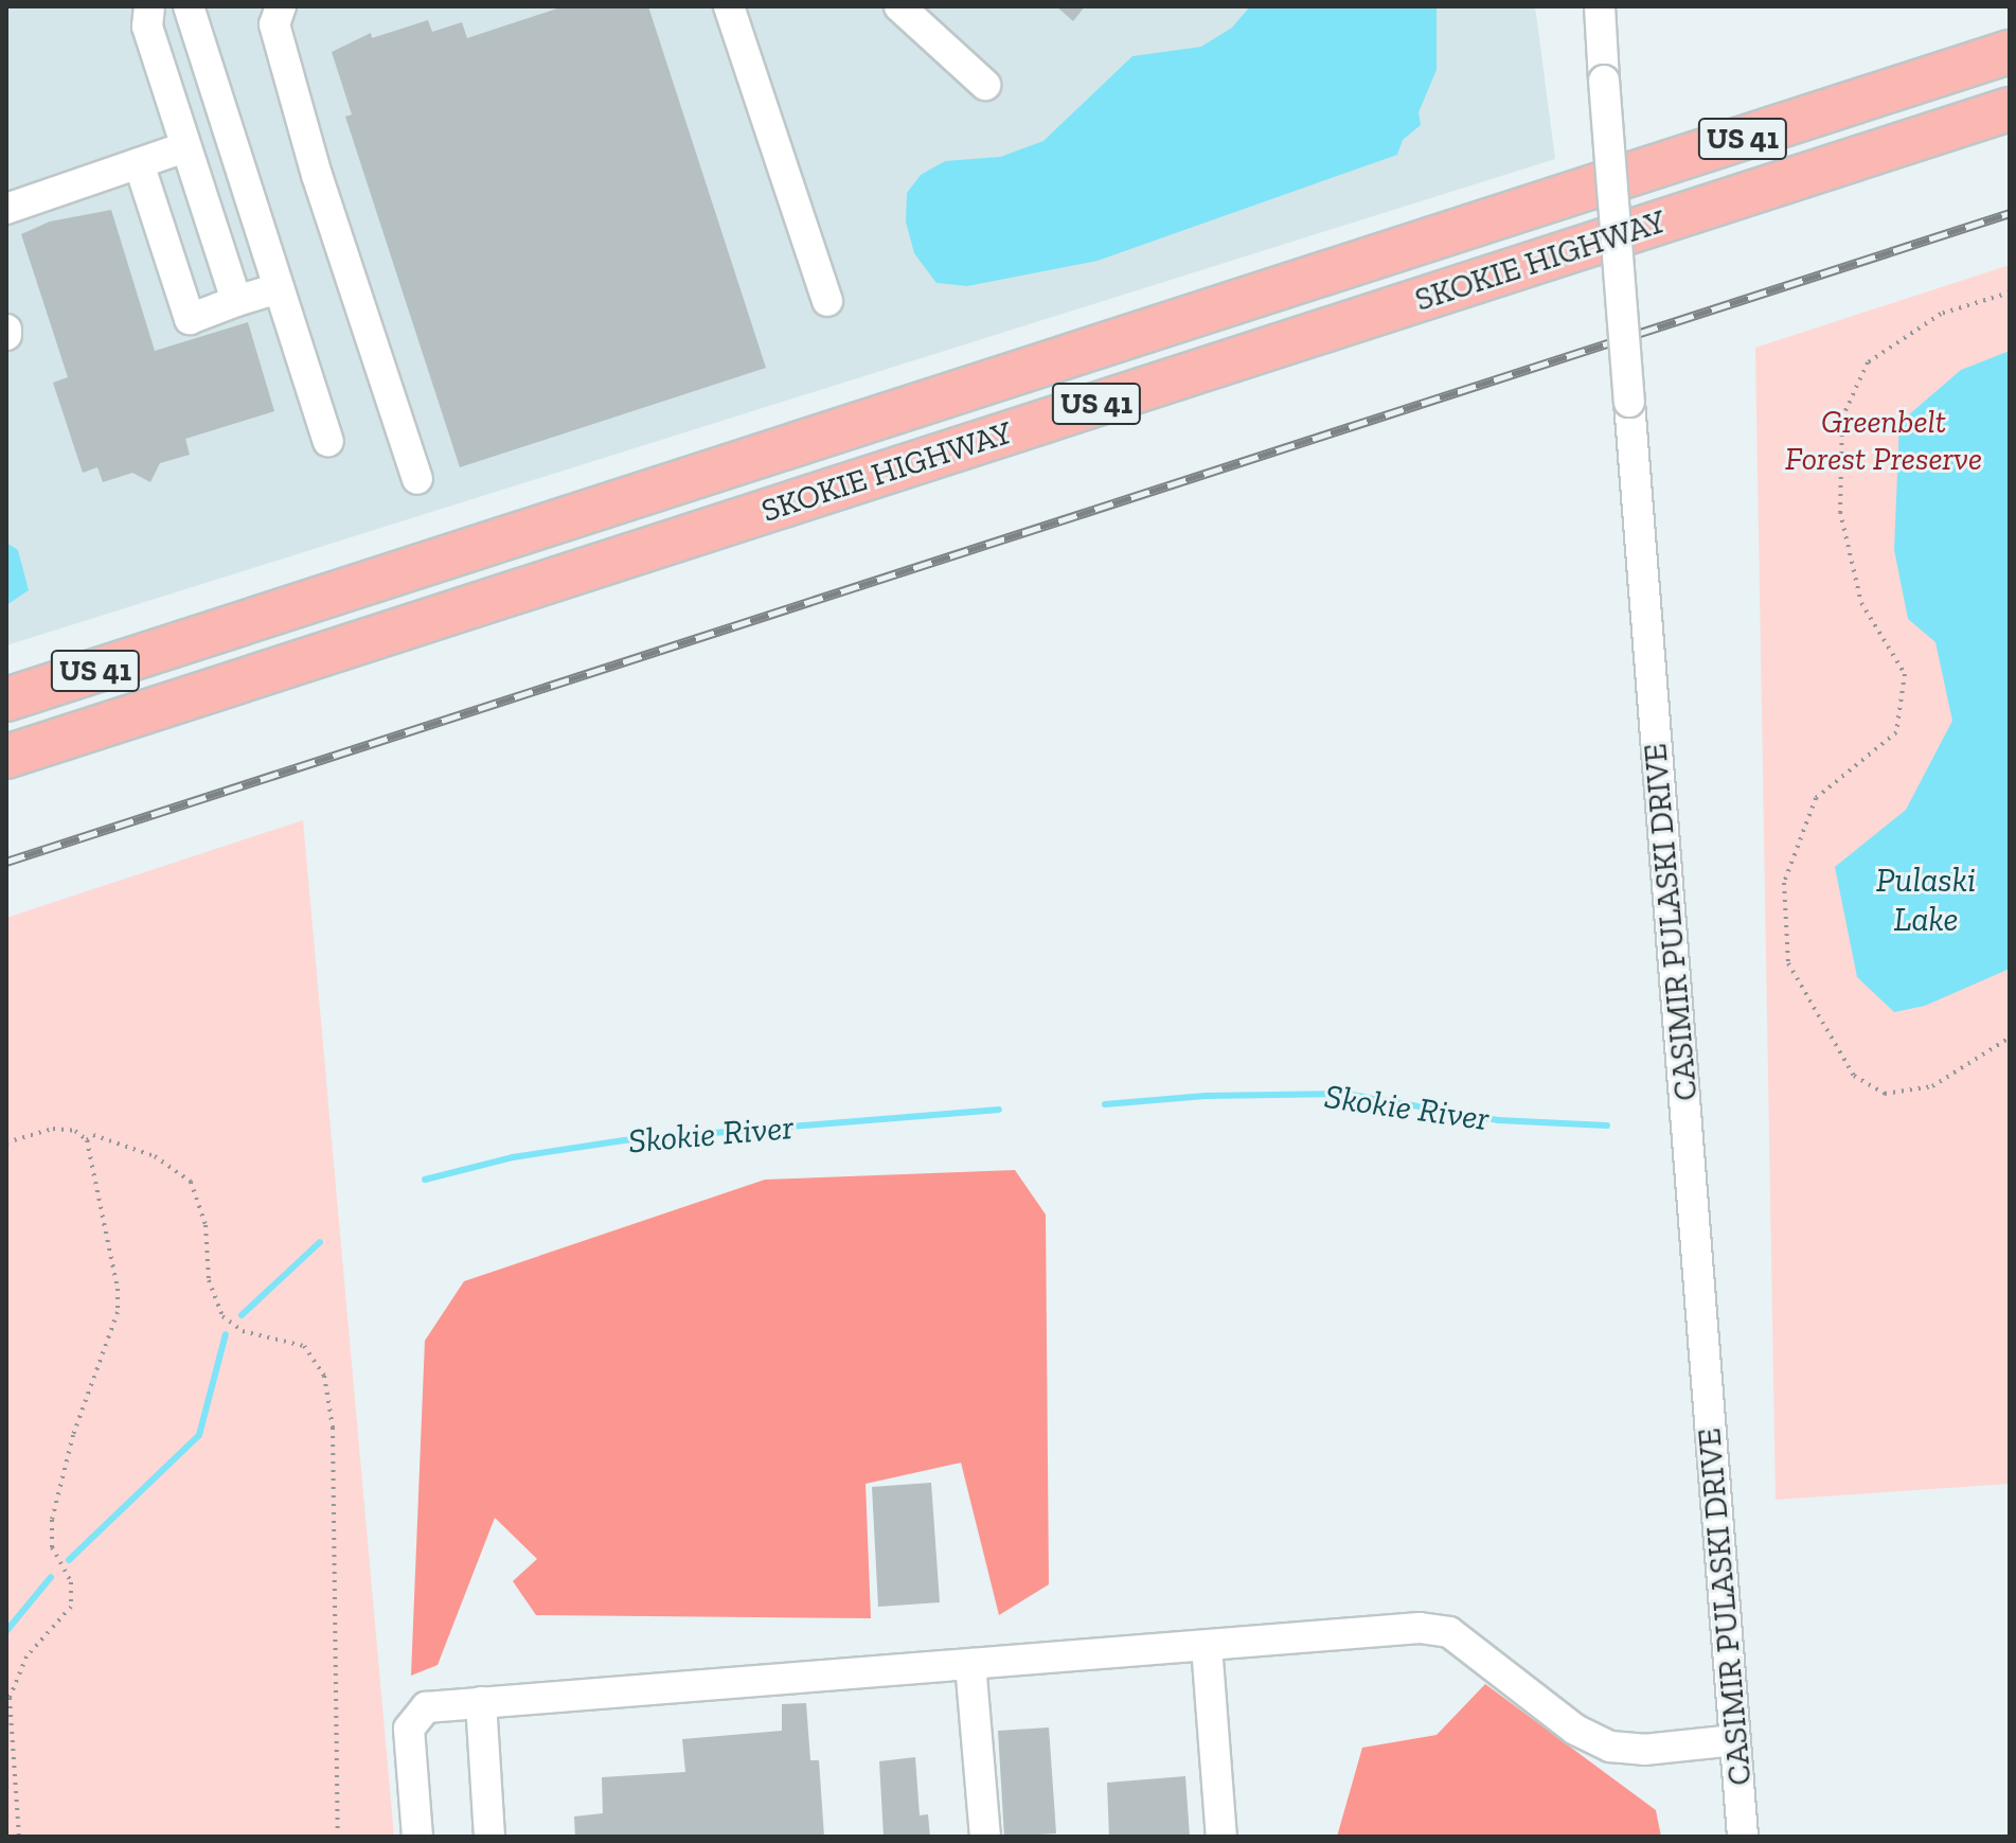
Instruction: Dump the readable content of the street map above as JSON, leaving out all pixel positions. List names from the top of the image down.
{
  "streets": {
    "highway": ["US 41", "SKOKIE HIGHWAY"],
    "street": ["CASIMIR PULASKI DRIVE"]
  },
  "water": ["Pulaski Lake", "Skokie River"],
  "parks": ["Greenbelt Forest Preserve"]
}
